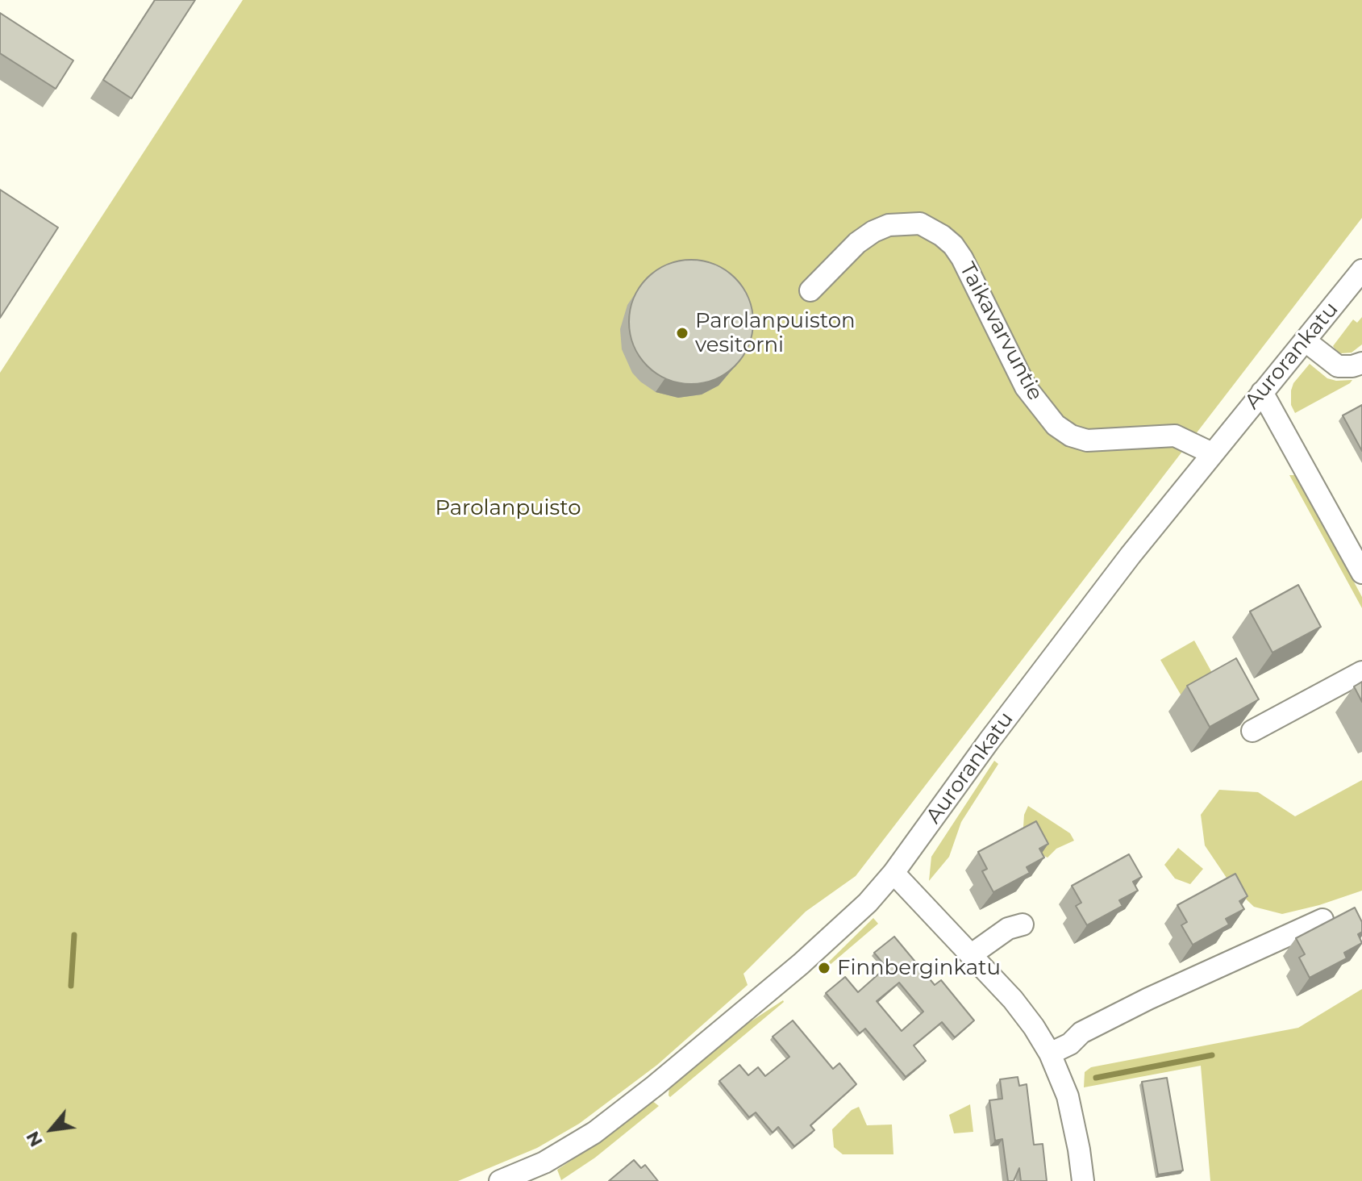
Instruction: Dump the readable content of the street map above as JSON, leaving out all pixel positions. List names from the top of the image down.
{
  "streets": {
    "street": ["Taikavarvuntie", "Aurorankatu"]
  },
  "crossings": [
    ["Taikavarvuntie", "Aurorankatu"]
  ],
  "parks": ["Parolanpuisto"],
  "places": ["Parolanpuiston vesitorni", "Finnberginkatu"],
  "north": "bottom left"
}
